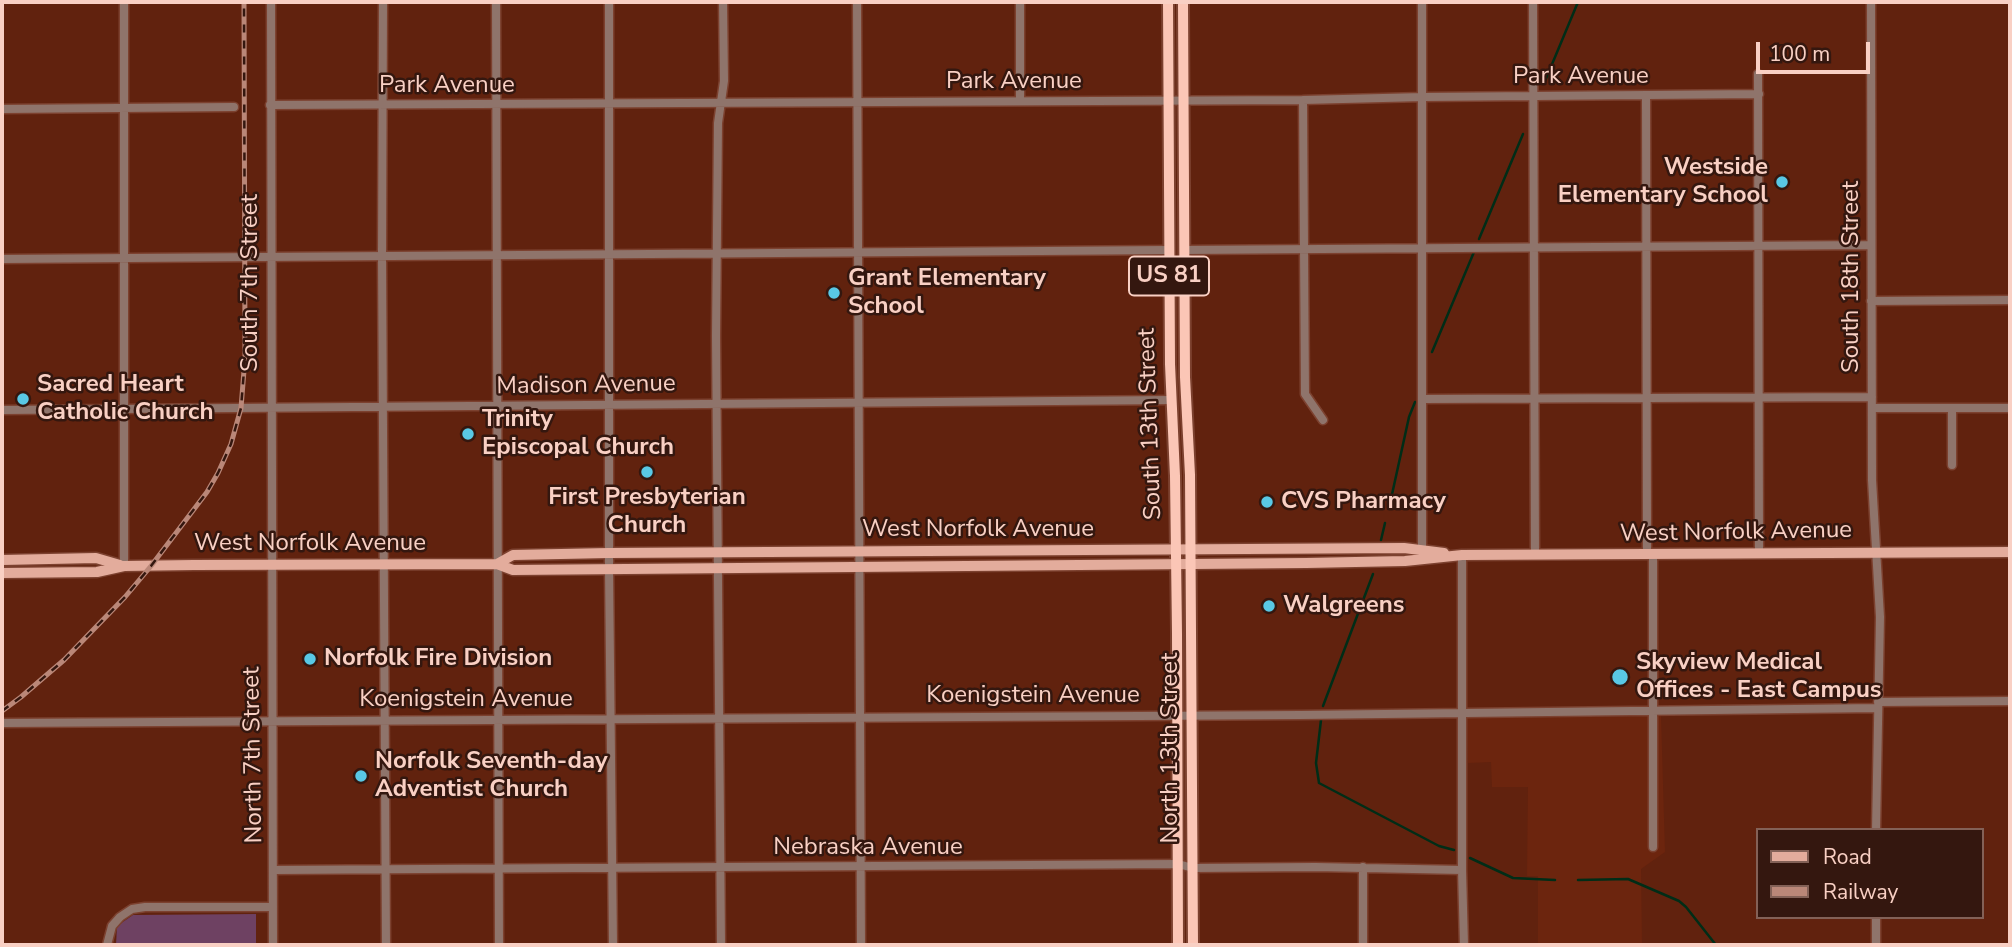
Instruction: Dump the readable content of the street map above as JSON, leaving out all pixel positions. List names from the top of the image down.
{
  "streets": {
    "highway": ["US 81", "South 13th Street", "North 13th Street"],
    "main road": ["West Norfolk Avenue"],
    "street": [
      "Park Avenue",
      "South 18th Street",
      "South 7th Street",
      "Madison Avenue",
      "Koenigstein Avenue",
      "North 7th Street",
      "Nebraska Avenue"
    ]
  },
  "crossings": [
    ["Park Avenue", "South 7th Street"],
    ["Park Avenue", "South 13th Street"],
    ["South 18th Street", "West Norfolk Avenue"],
    ["South 18th Street", "Koenigstein Avenue"],
    ["South 7th Street", "Madison Avenue"],
    ["South 7th Street", "West Norfolk Avenue"],
    ["South 7th Street", "North 7th Street"],
    ["Madison Avenue", "South 13th Street"],
    ["South 13th Street", "West Norfolk Avenue"],
    ["South 13th Street", "North 13th Street"],
    ["West Norfolk Avenue", "North 13th Street"],
    ["West Norfolk Avenue", "North 7th Street"],
    ["Koenigstein Avenue", "North 13th Street"],
    ["Koenigstein Avenue", "North 7th Street"],
    ["North 13th Street", "Nebraska Avenue"],
    ["North 7th Street", "Nebraska Avenue"]
  ],
  "places": [
    "Westside Elementary School",
    "Grant Elementary School",
    "Sacred Heart Catholic Church",
    "Trinity Episcopal Church",
    "First Presbyterian Church",
    "CVS Pharmacy",
    "Walgreens",
    "Norfolk Fire Division",
    "Skyview Medical Offices - East Campus",
    "Norfolk Seventh-day Adventist Church"
  ],
  "legend": ["Road", "Railway"],
  "scale_bar": "100 m"
}
